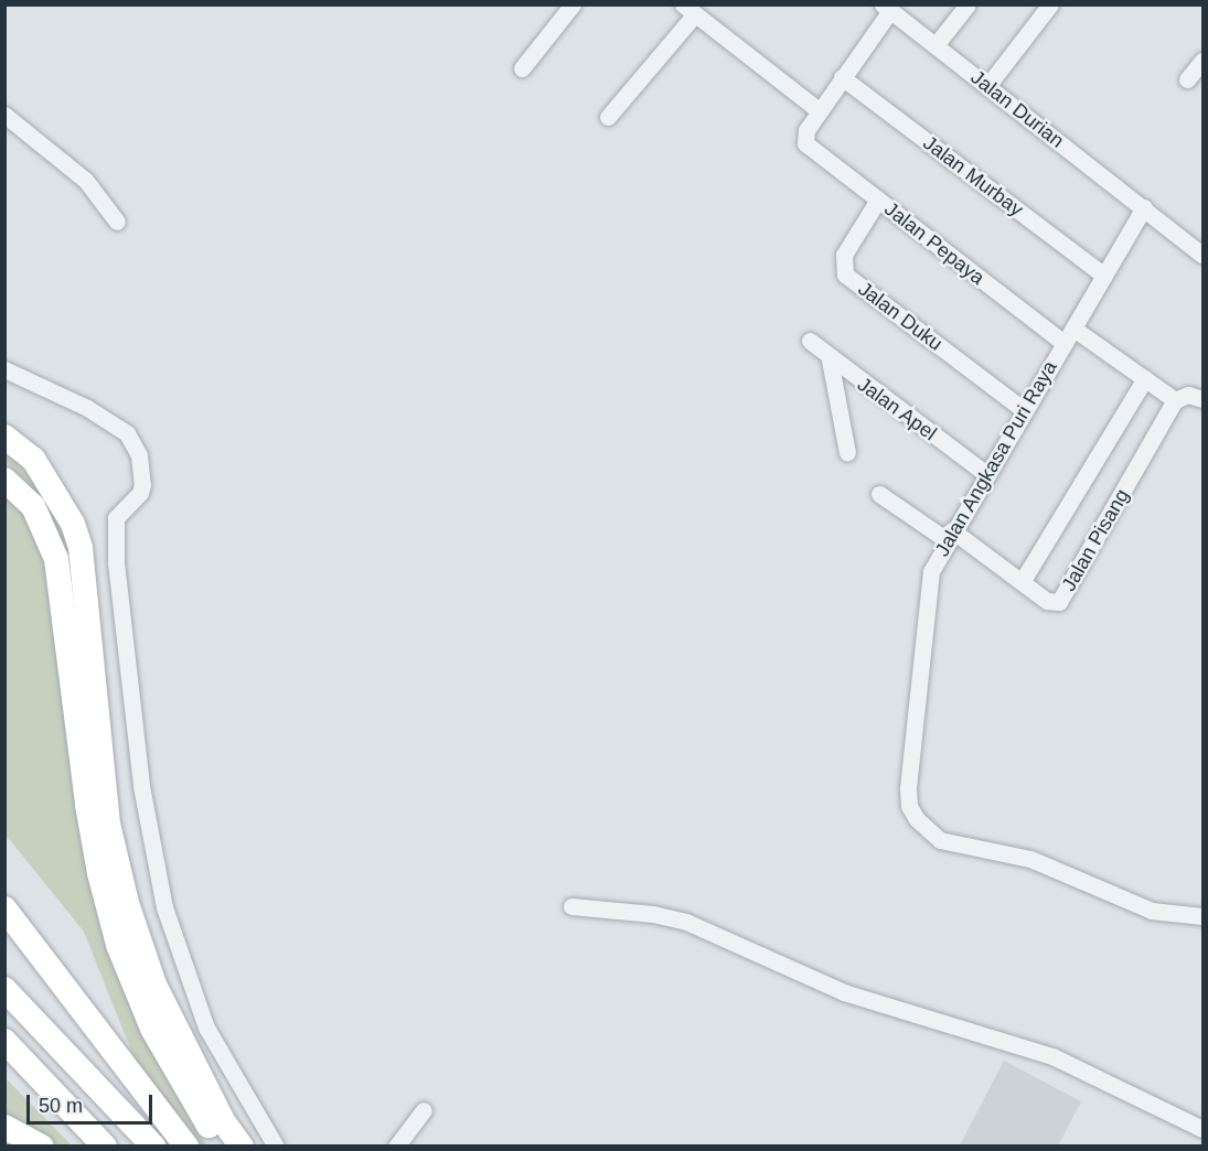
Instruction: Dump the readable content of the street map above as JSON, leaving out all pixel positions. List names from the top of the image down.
{
  "streets": {
    "street": [
      "Jalan Durian",
      "Jalan Murbay",
      "Jalan Pepaya",
      "Jalan Duku",
      "Jalan Apel",
      "Jalan Angkasa Puri Raya",
      "Jalan Pisang"
    ]
  },
  "crossings": [
    ["Jalan Durian", "Jalan Murbay"],
    ["Jalan Durian", "Jalan Pepaya"],
    ["Jalan Durian", "Jalan Angkasa Puri Raya"],
    ["Jalan Murbay", "Jalan Angkasa Puri Raya"],
    ["Jalan Pepaya", "Jalan Duku"],
    ["Jalan Pepaya", "Jalan Angkasa Puri Raya"],
    ["Jalan Pepaya", "Jalan Pisang"],
    ["Jalan Duku", "Jalan Angkasa Puri Raya"],
    ["Jalan Apel", "Jalan Angkasa Puri Raya"],
    ["Jalan Angkasa Puri Raya", "Jalan Pisang"]
  ],
  "scale_bar": "50 m"
}
